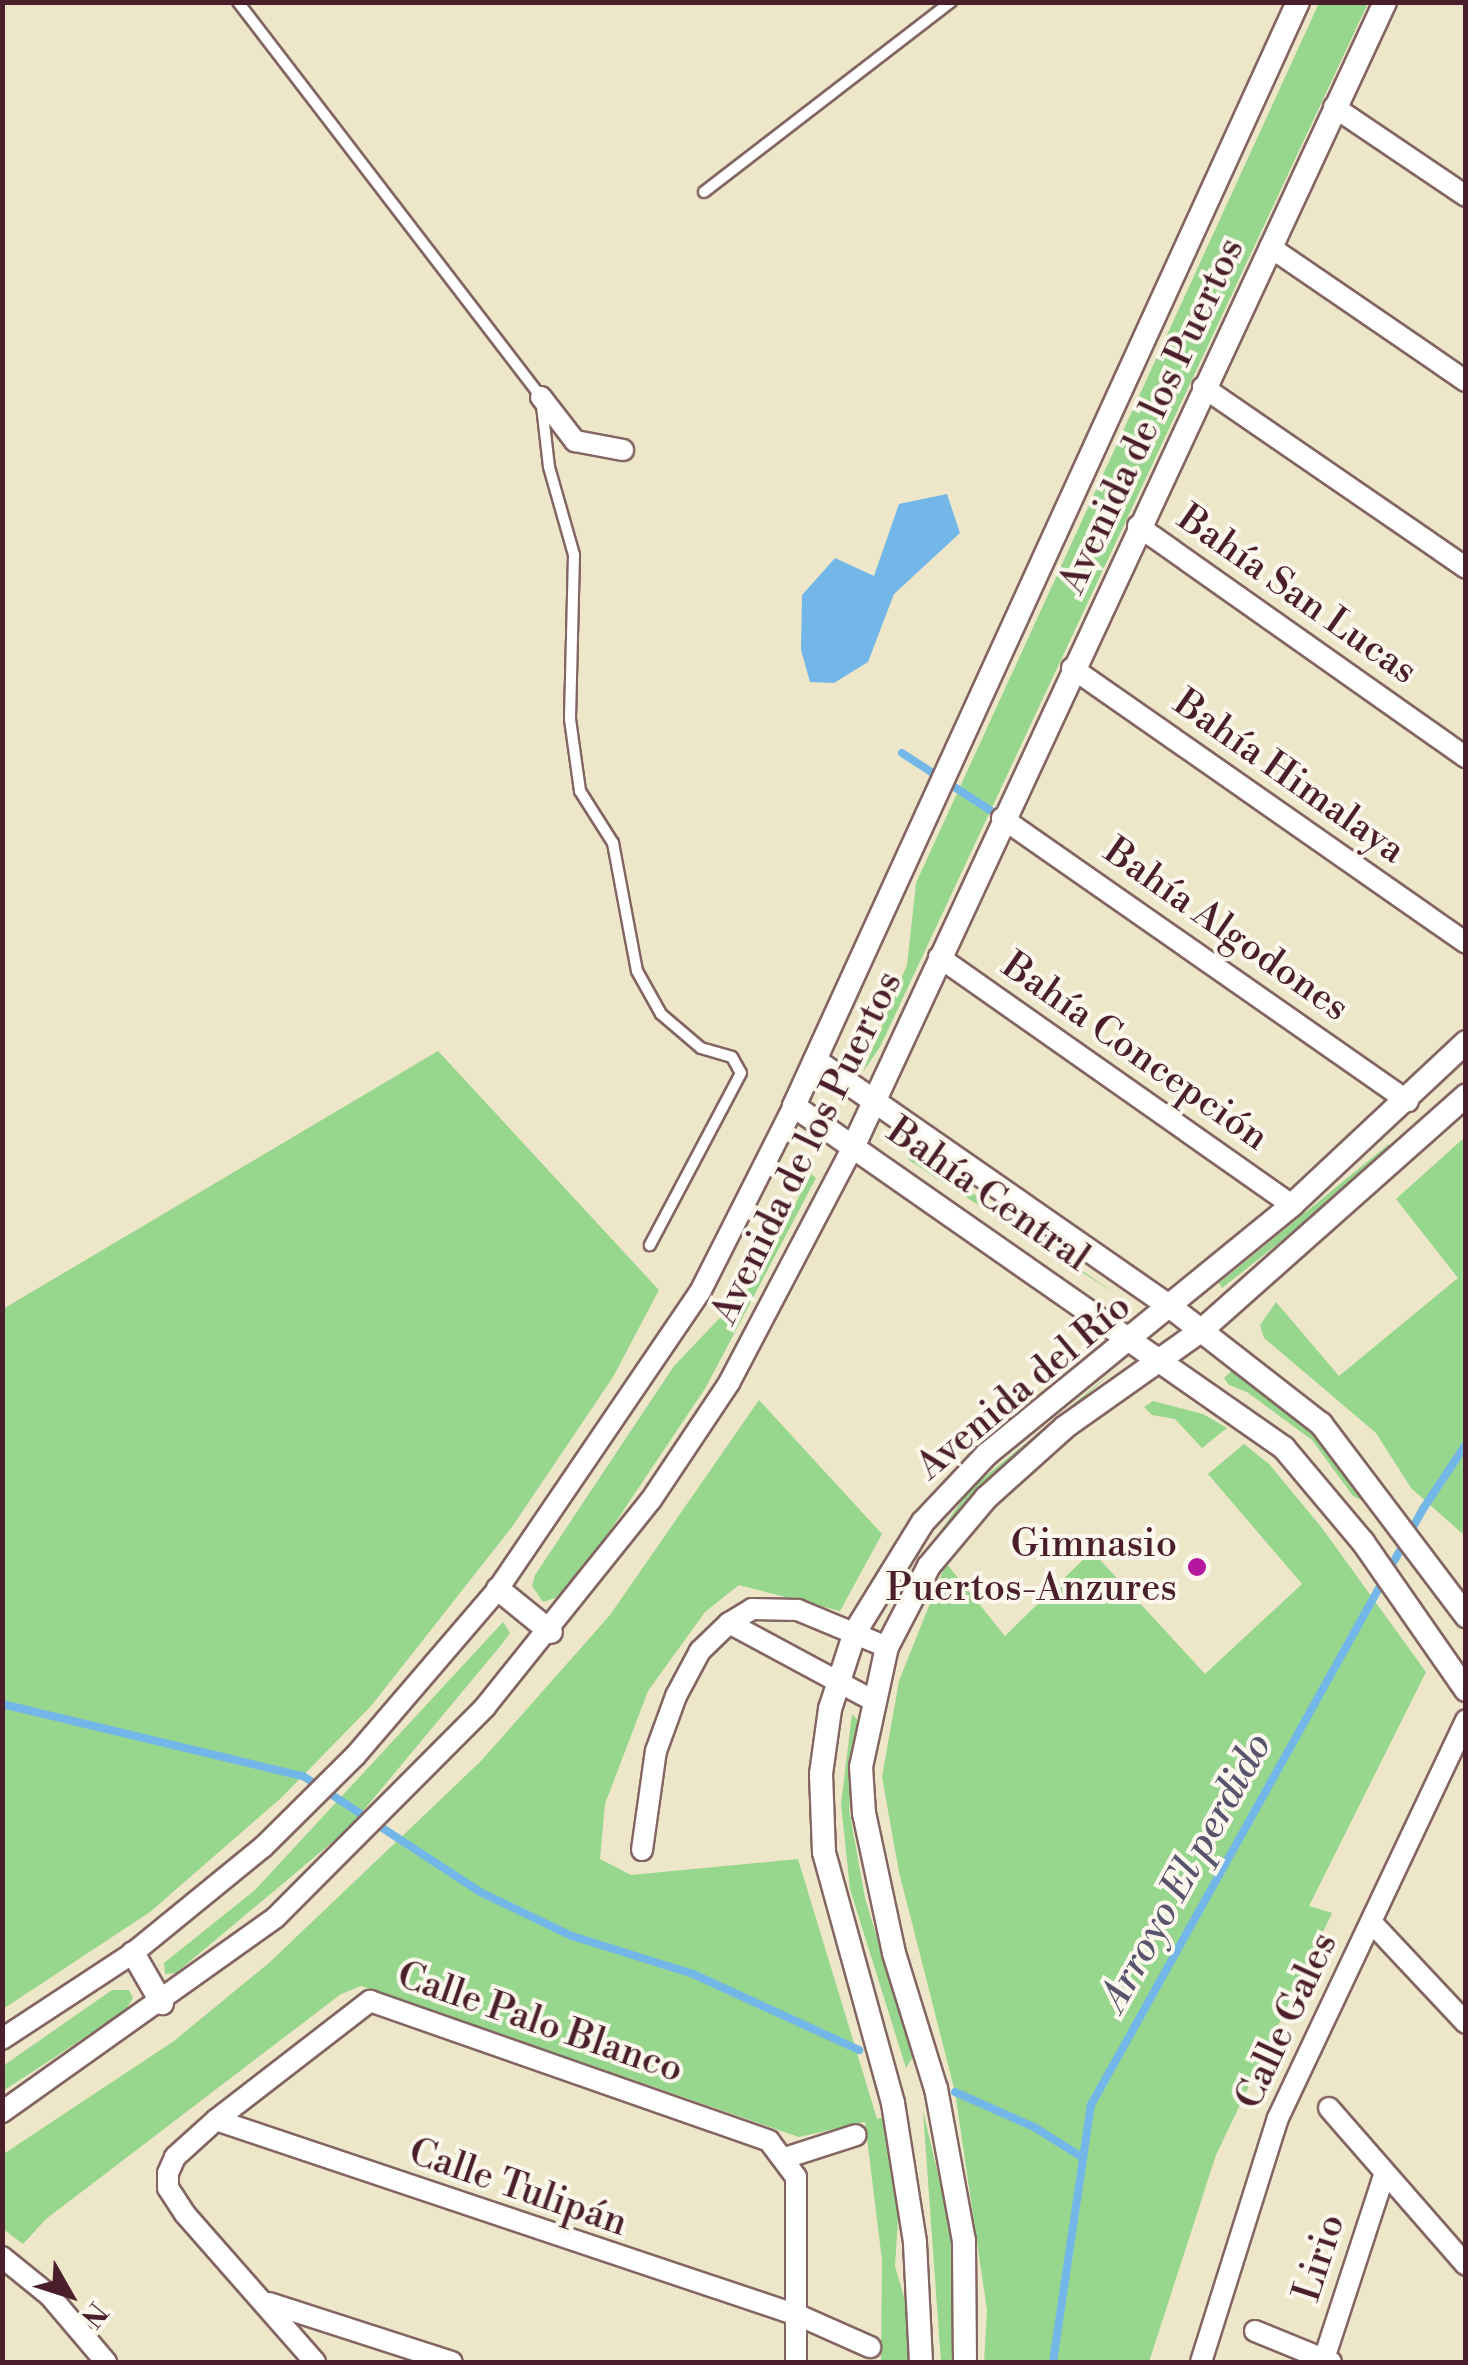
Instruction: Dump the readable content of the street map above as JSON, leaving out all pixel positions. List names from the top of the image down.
{
  "streets": {
    "street": [
      "Avenida de los Puertos",
      "Bahía San Lucas",
      "Bahía Himalaya",
      "Bahía Algodones",
      "Bahía Concepción",
      "Bahía Central",
      "Avenida del Río",
      "Calle Gales",
      "Calle Palo Blanco",
      "Calle Tulipán",
      "Lirio"
    ]
  },
  "crossings": [
    ["Avenida de los Puertos", "Bahía San Lucas"],
    ["Avenida de los Puertos", "Bahía Himalaya"],
    ["Avenida de los Puertos", "Bahía Algodones"],
    ["Avenida de los Puertos", "Bahía Concepción"],
    ["Avenida de los Puertos", "Bahía Central"],
    ["Bahía Algodones", "Avenida del Río"],
    ["Bahía Concepción", "Avenida del Río"],
    ["Bahía Central", "Avenida del Río"],
    ["Calle Palo Blanco", "Calle Tulipán"]
  ],
  "water": ["Arroyo El perdido"],
  "places": ["Gimnasio Puertos-Anzures"],
  "north": "bottom right"
}
